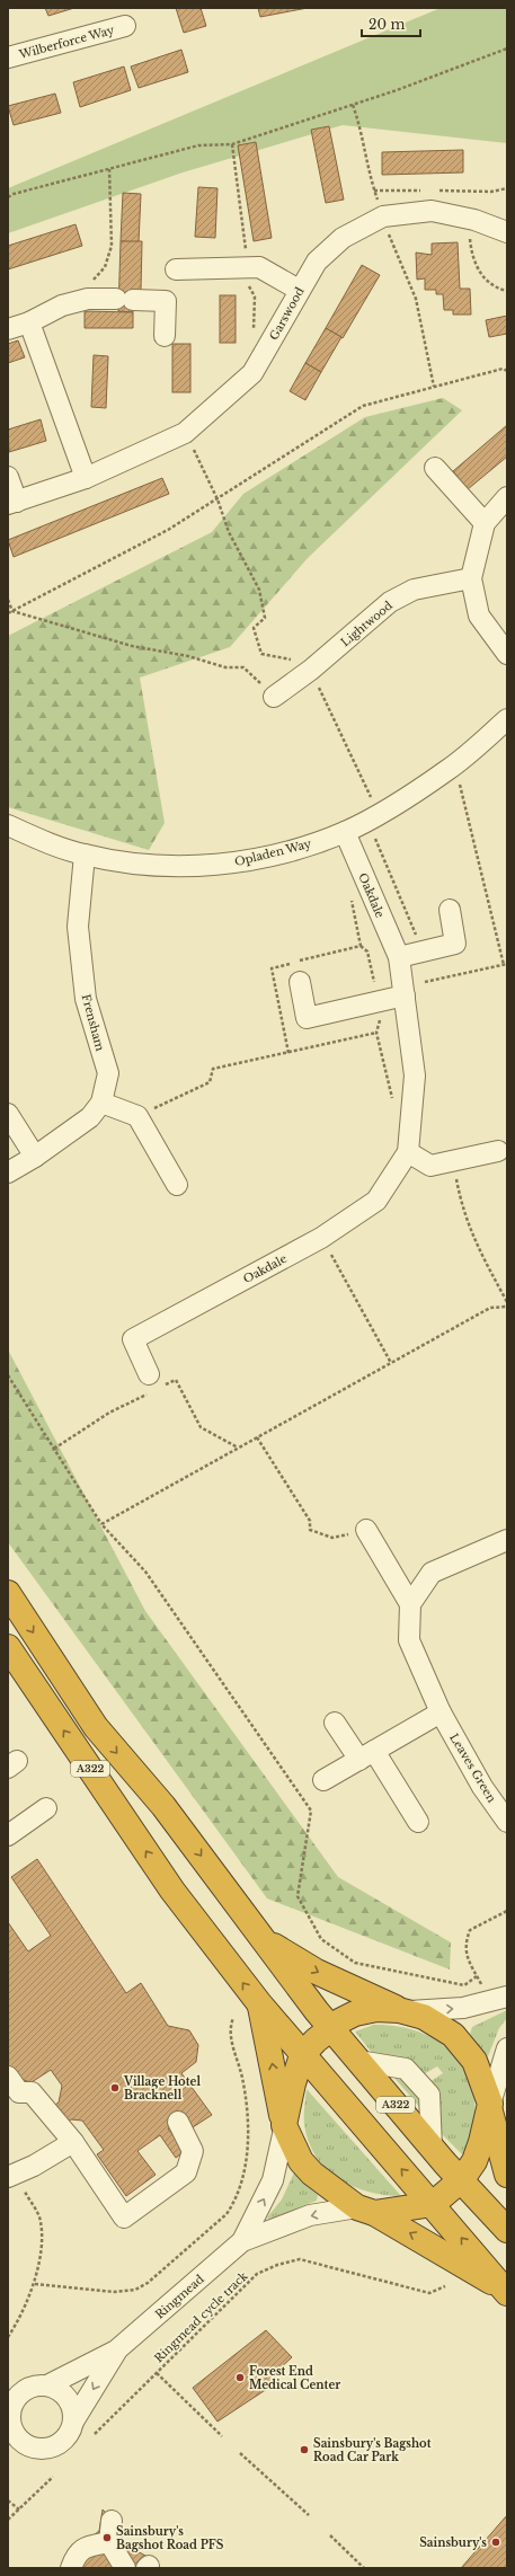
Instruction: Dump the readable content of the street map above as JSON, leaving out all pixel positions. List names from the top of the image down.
{
  "streets": {
    "highway": ["A322"],
    "street": [
      "Wilberforce Way",
      "Garswood",
      "Lightwood",
      "Opladen Way",
      "Oakdale",
      "Frensham",
      "Leaves Green",
      "Ringmead"
    ],
    "path": ["Ringmead cycle track"]
  },
  "crossings": [
    ["Opladen Way", "Oakdale"],
    ["Opladen Way", "Frensham"],
    ["A322", "Ringmead"]
  ],
  "places": [
    "Village Hotel Bracknell",
    "Forest End Medical Center",
    "Sainsbury's Bagshot Road Car Park",
    "Sainsbury's Bagshot Road PFS",
    "Sainsbury's"
  ],
  "scale_bar": "20 m"
}
